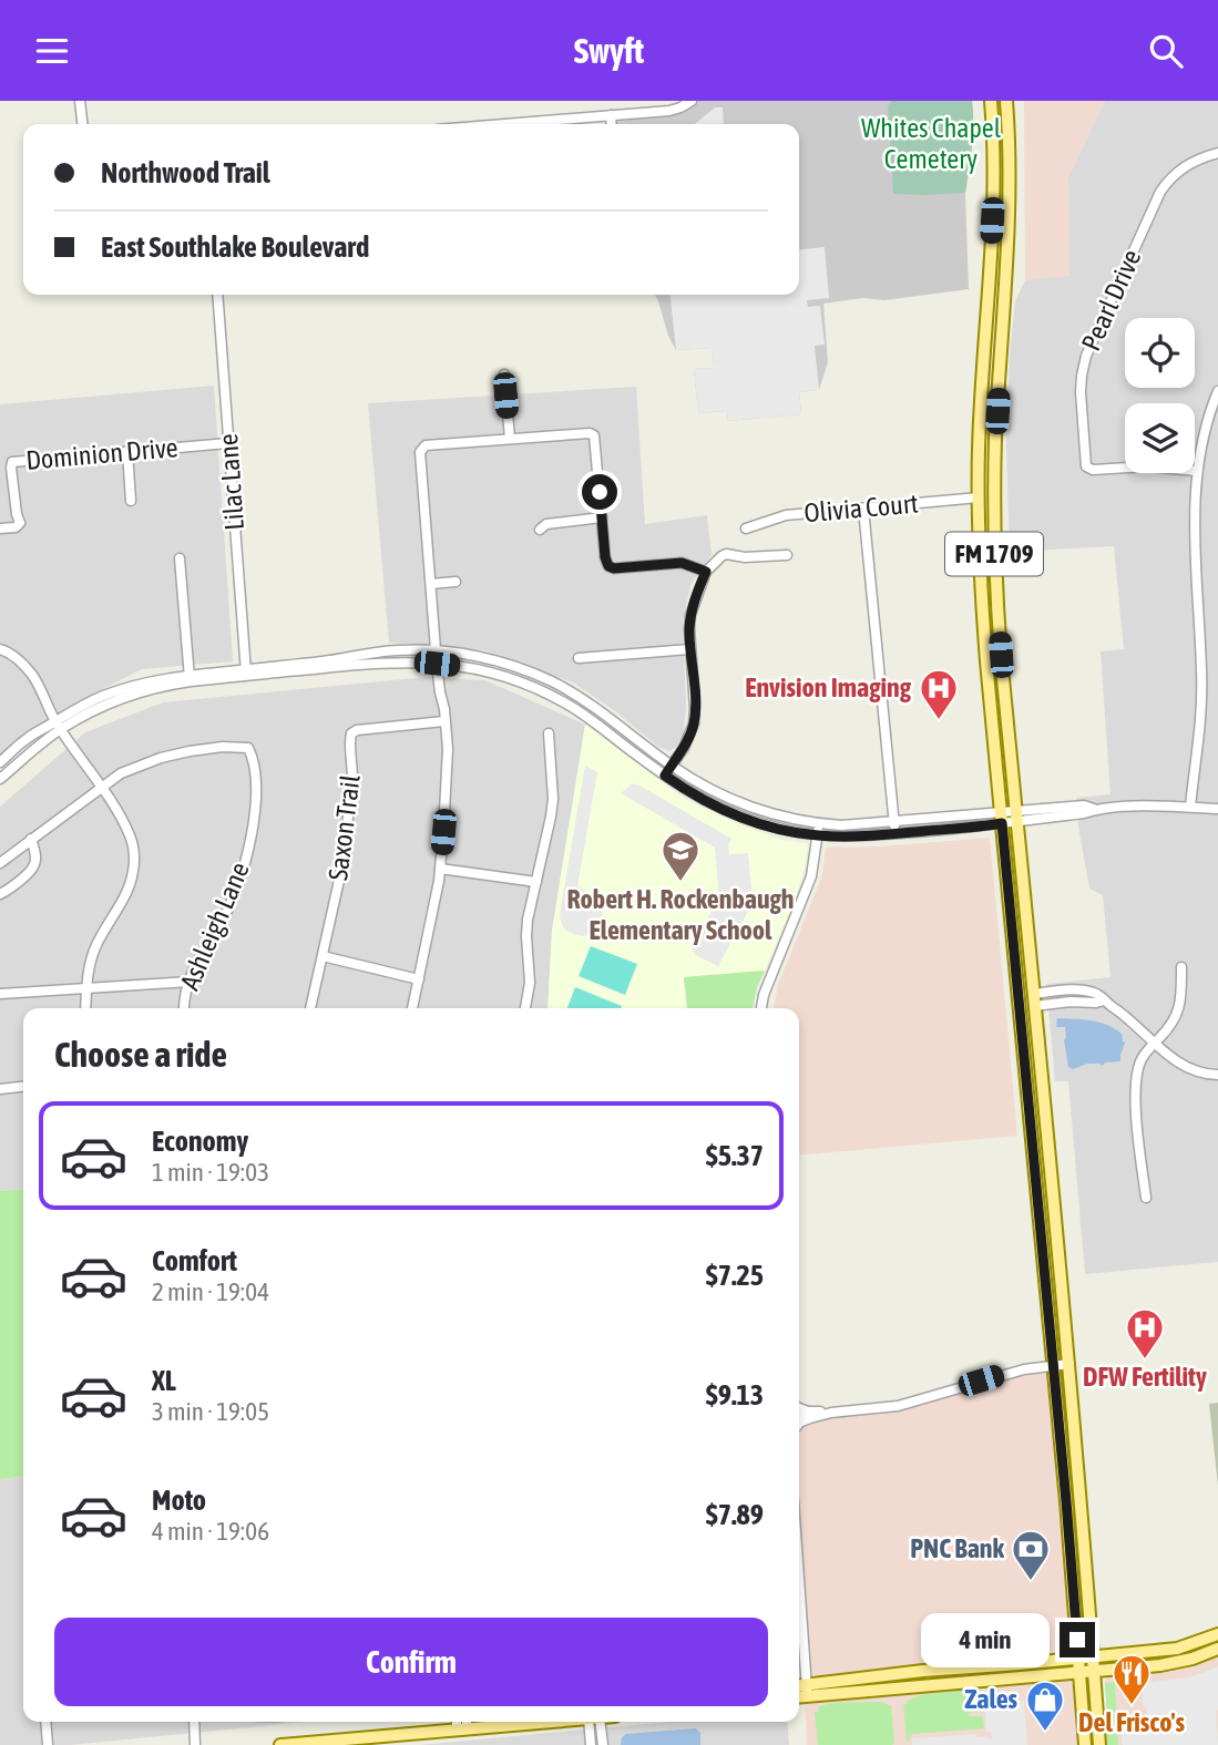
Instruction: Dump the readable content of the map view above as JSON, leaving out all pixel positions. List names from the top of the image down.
{
  "streets": {
    "main road": ["FM 1709"],
    "street": [
      "Pearl Drive",
      "Dominion Drive",
      "Lilac Lane",
      "Olivia Court",
      "Saxon Trail",
      "Ashleigh Lane"
    ]
  },
  "crossings": [
    ["Dominion Drive", "Lilac Lane"],
    ["Olivia Court", "FM 1709"]
  ],
  "parks": ["Whites Chapel Cemetery"],
  "places": {
    "hospital": ["Envision Imaging", "DFW Fertility"],
    "school or university": ["Robert H. Rockenbaugh Elementary School"],
    "bank": ["PNC Bank"],
    "restaurant": ["Del Frisco's"],
    "shop": ["Zales"]
  },
  "page": {
    "header": "Swyft",
    "banner": ["Northwood Trail", "East Southlake Boulevard"],
    "heading": "Choose a ride",
    "list": [
      {
        "name": "Economy",
        "note": "1 min · 19:03",
        "value": "$5.37"
      },
      {
        "name": "Comfort",
        "note": "2 min · 19:04",
        "value": "$7.25"
      },
      {
        "name": "XL",
        "note": "3 min · 19:05",
        "value": "$9.13"
      },
      {
        "name": "Moto",
        "note": "4 min · 19:06",
        "value": "$7.89"
      }
    ],
    "buttons": "Confirm",
    "bubble": "4 min"
  }
}
